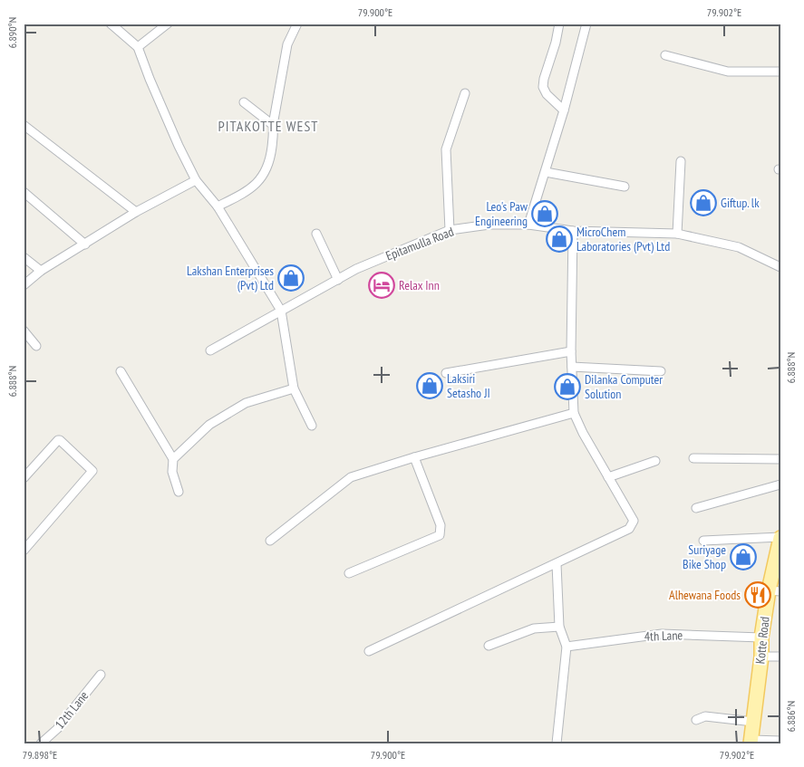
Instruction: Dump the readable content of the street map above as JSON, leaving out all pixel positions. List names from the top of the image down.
{
  "streets": {
    "main road": ["Kotte Road"],
    "street": ["Epitamulla Road", "4th Lane", "12th Lane"]
  },
  "crossings": [
    ["4th Lane", "Kotte Road"]
  ],
  "districts": ["PITAKOTTE WEST"],
  "places": {
    "shop": [
      "Giftup. lk",
      "Leo's Paw Engineering",
      "MicroChem Laboratories (Pvt) Ltd",
      "Lakshan Enterprises (Pvt) Ltd",
      "Laksiri Setasho JI",
      "Dilanka Computer Solution",
      "Suriyage Bike Shop"
    ],
    "hotel": ["Relax Inn"],
    "restaurant": ["Alhewana Foods"]
  },
  "coordinates": [
    "79.900°E",
    "79.902°E",
    "6.890°N",
    "6.888°N",
    "6.886°N",
    "79.898°E"
  ]
}
